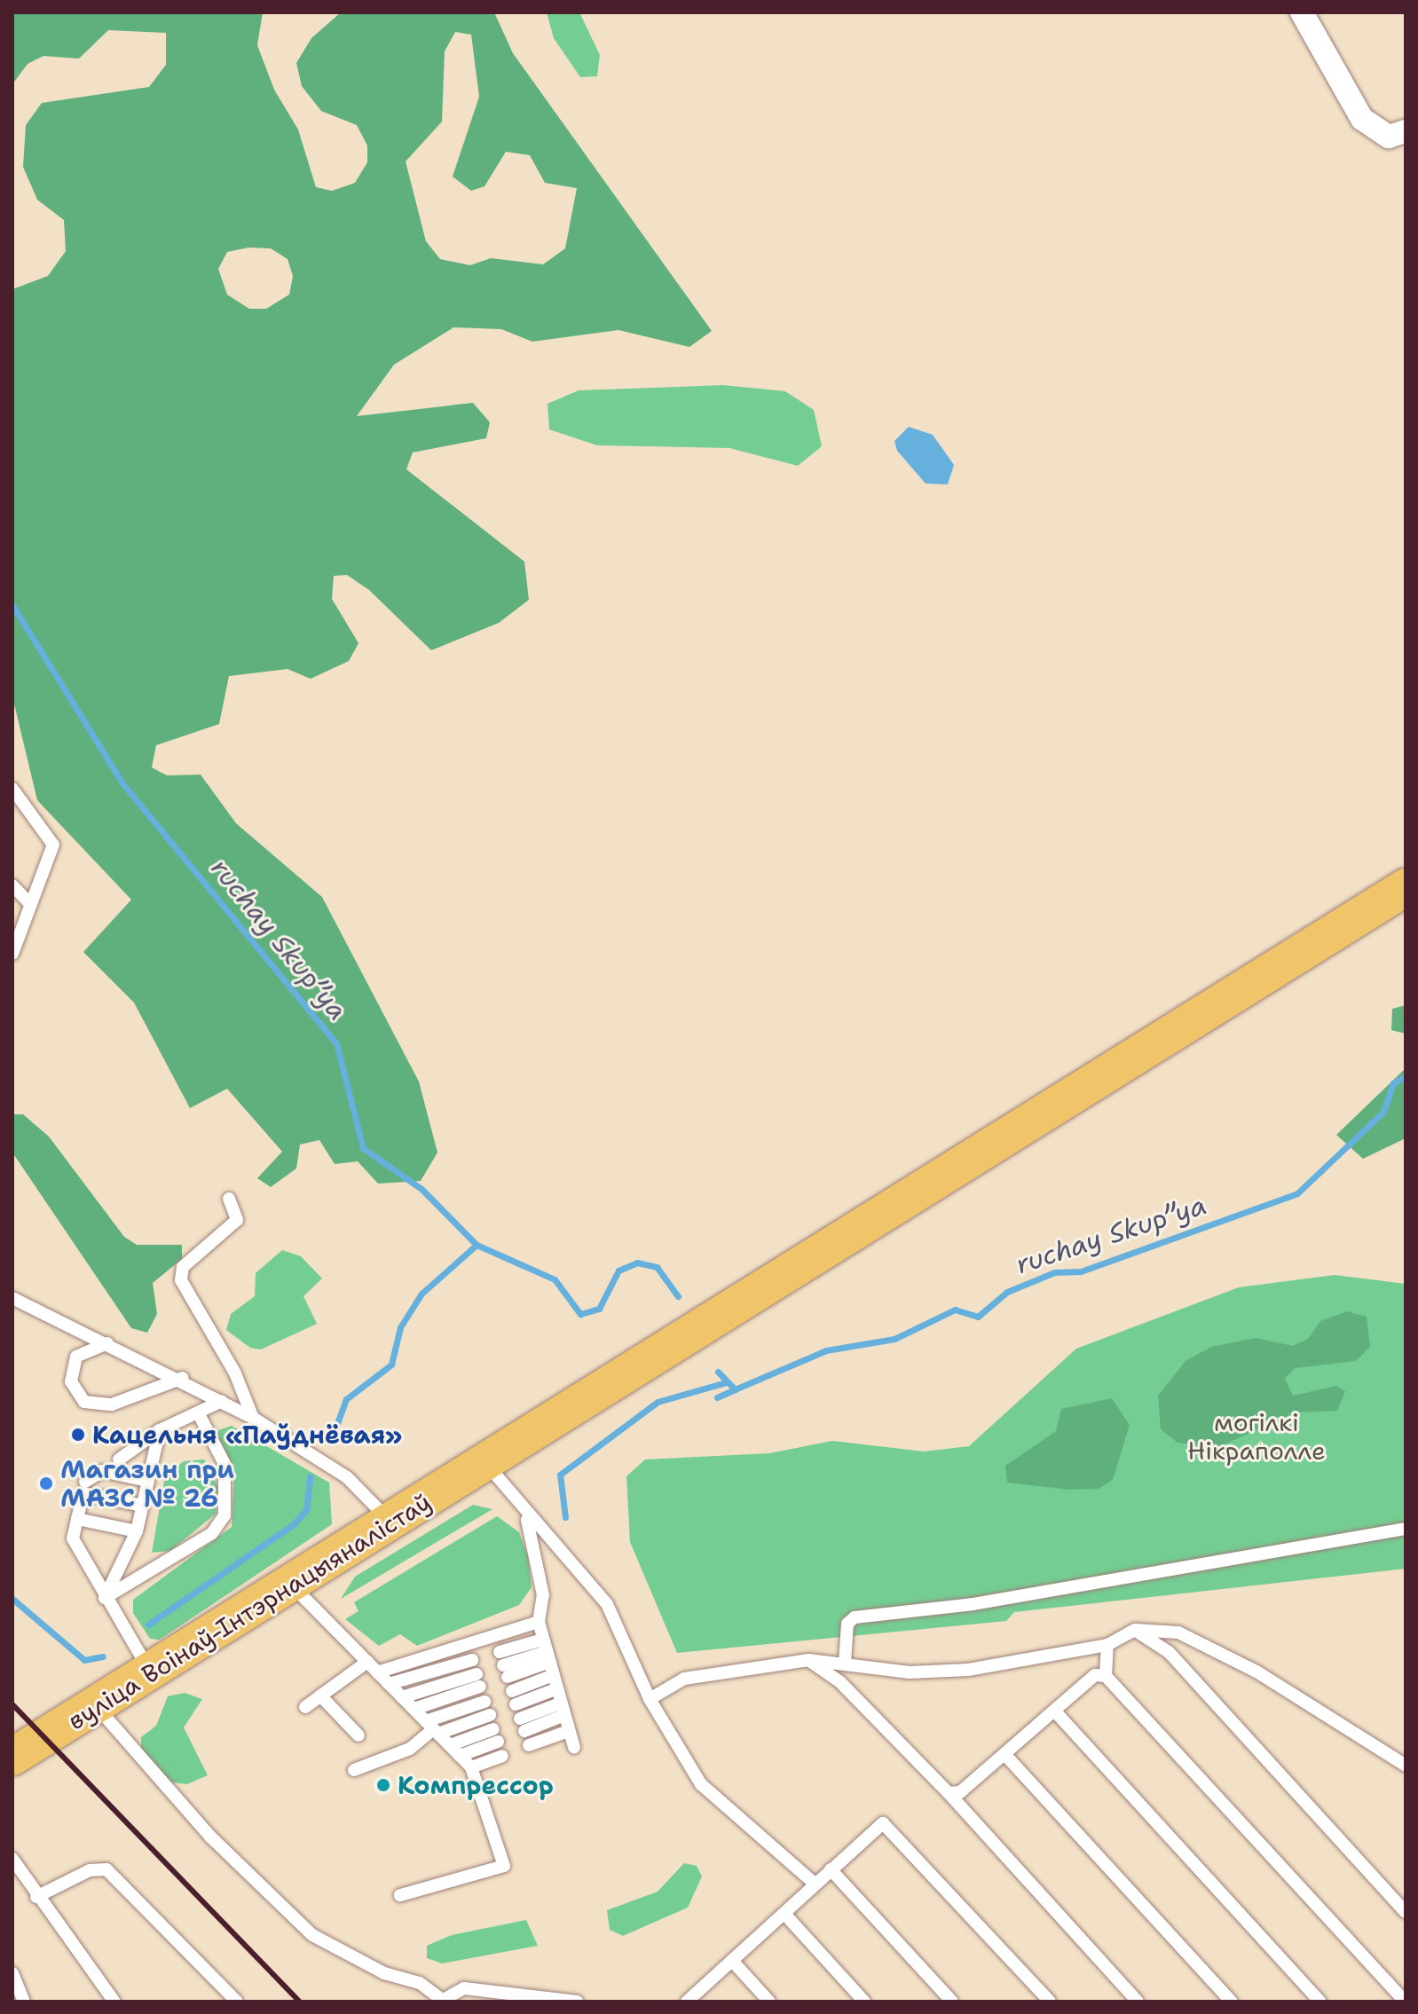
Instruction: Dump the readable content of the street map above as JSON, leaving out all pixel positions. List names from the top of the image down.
{
  "streets": {
    "main road": ["вуліца Воінаў-Інтэрнацыяналістаў"]
  },
  "water": ["ruchay Skup’’ya"],
  "parks": ["могілкі Нікраполле"],
  "places": ["Кацельня «Паўднёвая»", "Магазин при МАЗС № 26", "Компрессор"]
}
